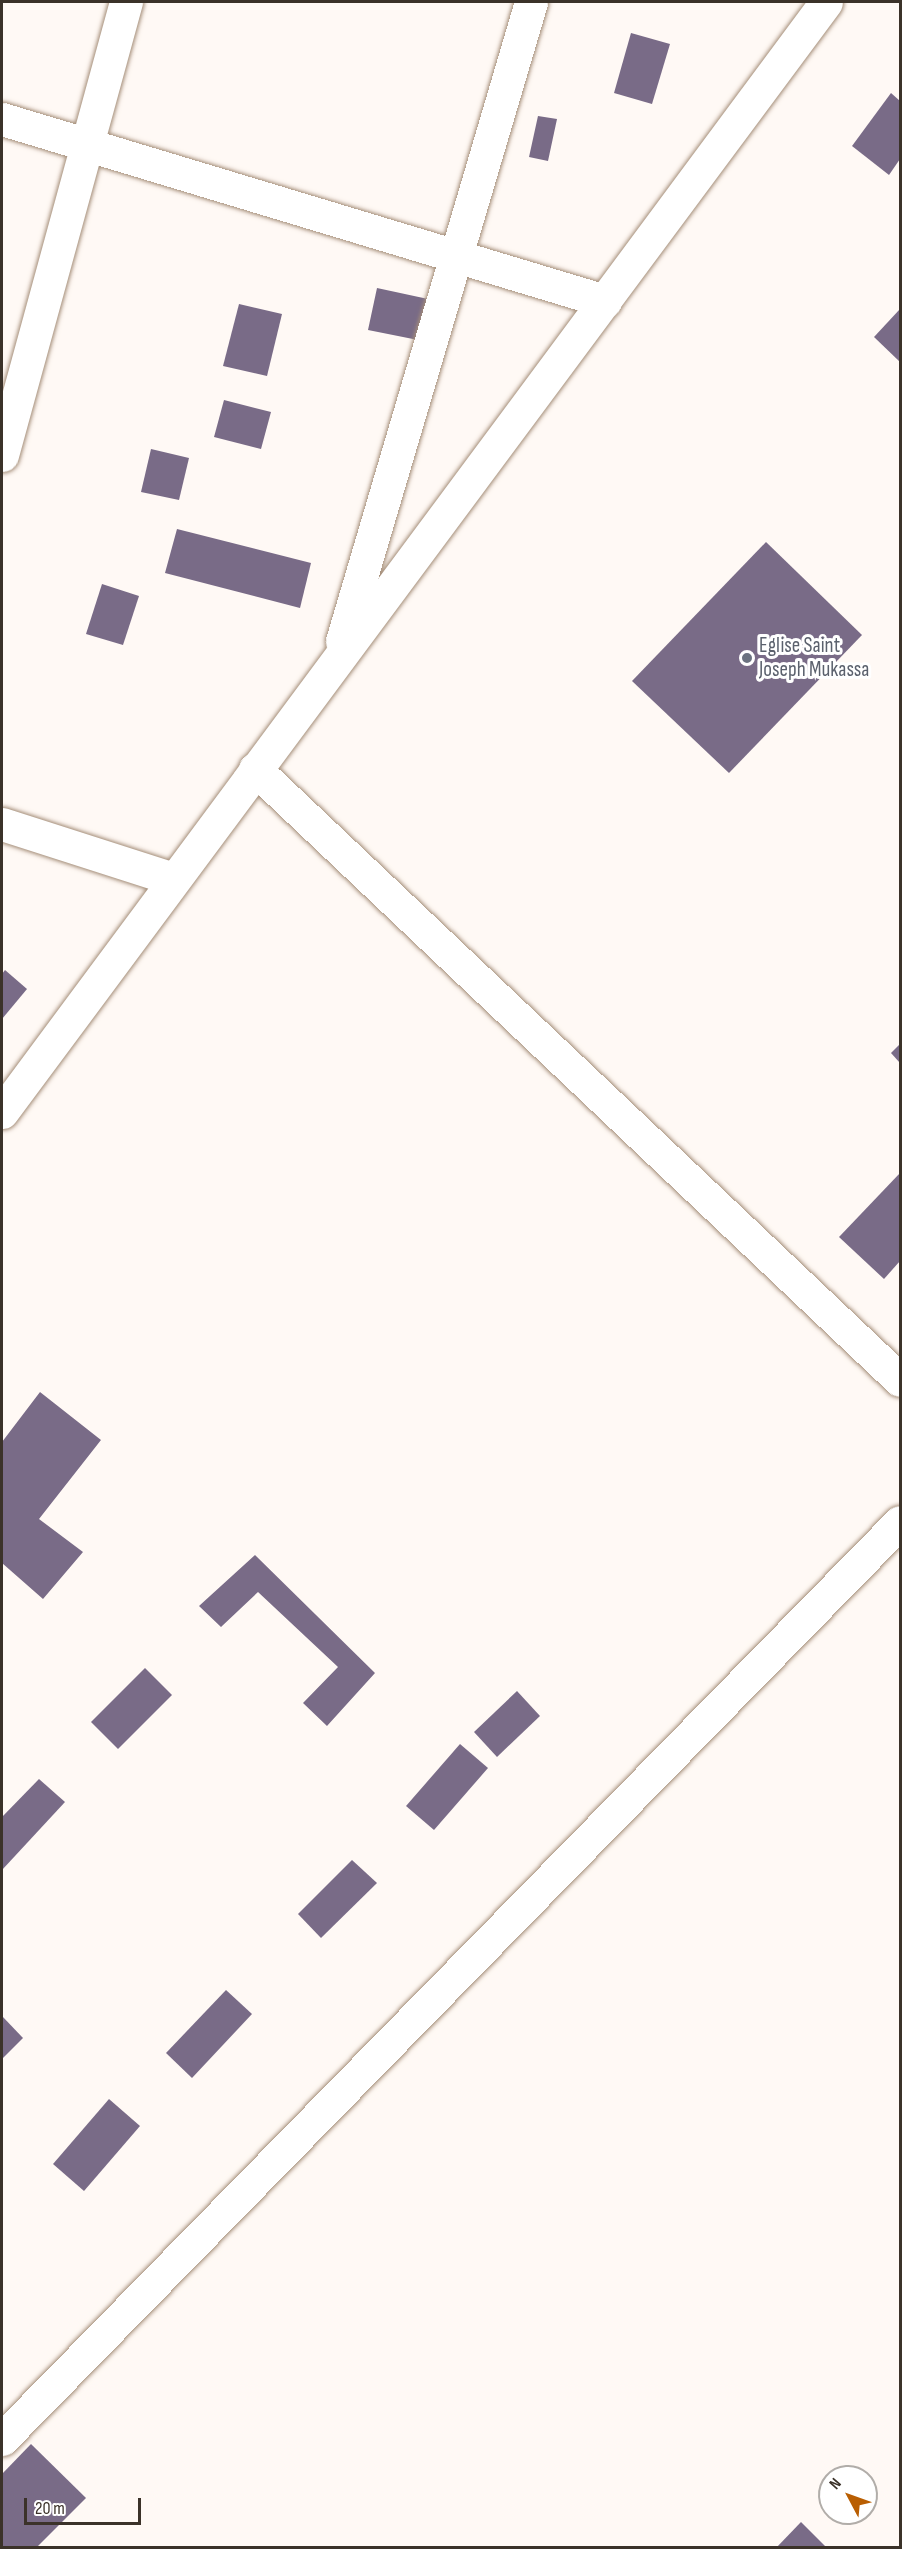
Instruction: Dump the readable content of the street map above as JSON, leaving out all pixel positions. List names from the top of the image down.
{
  "places": ["Eglise Saint Joseph Mukassa"],
  "scale_bar": "20 m",
  "north": "top left"
}
